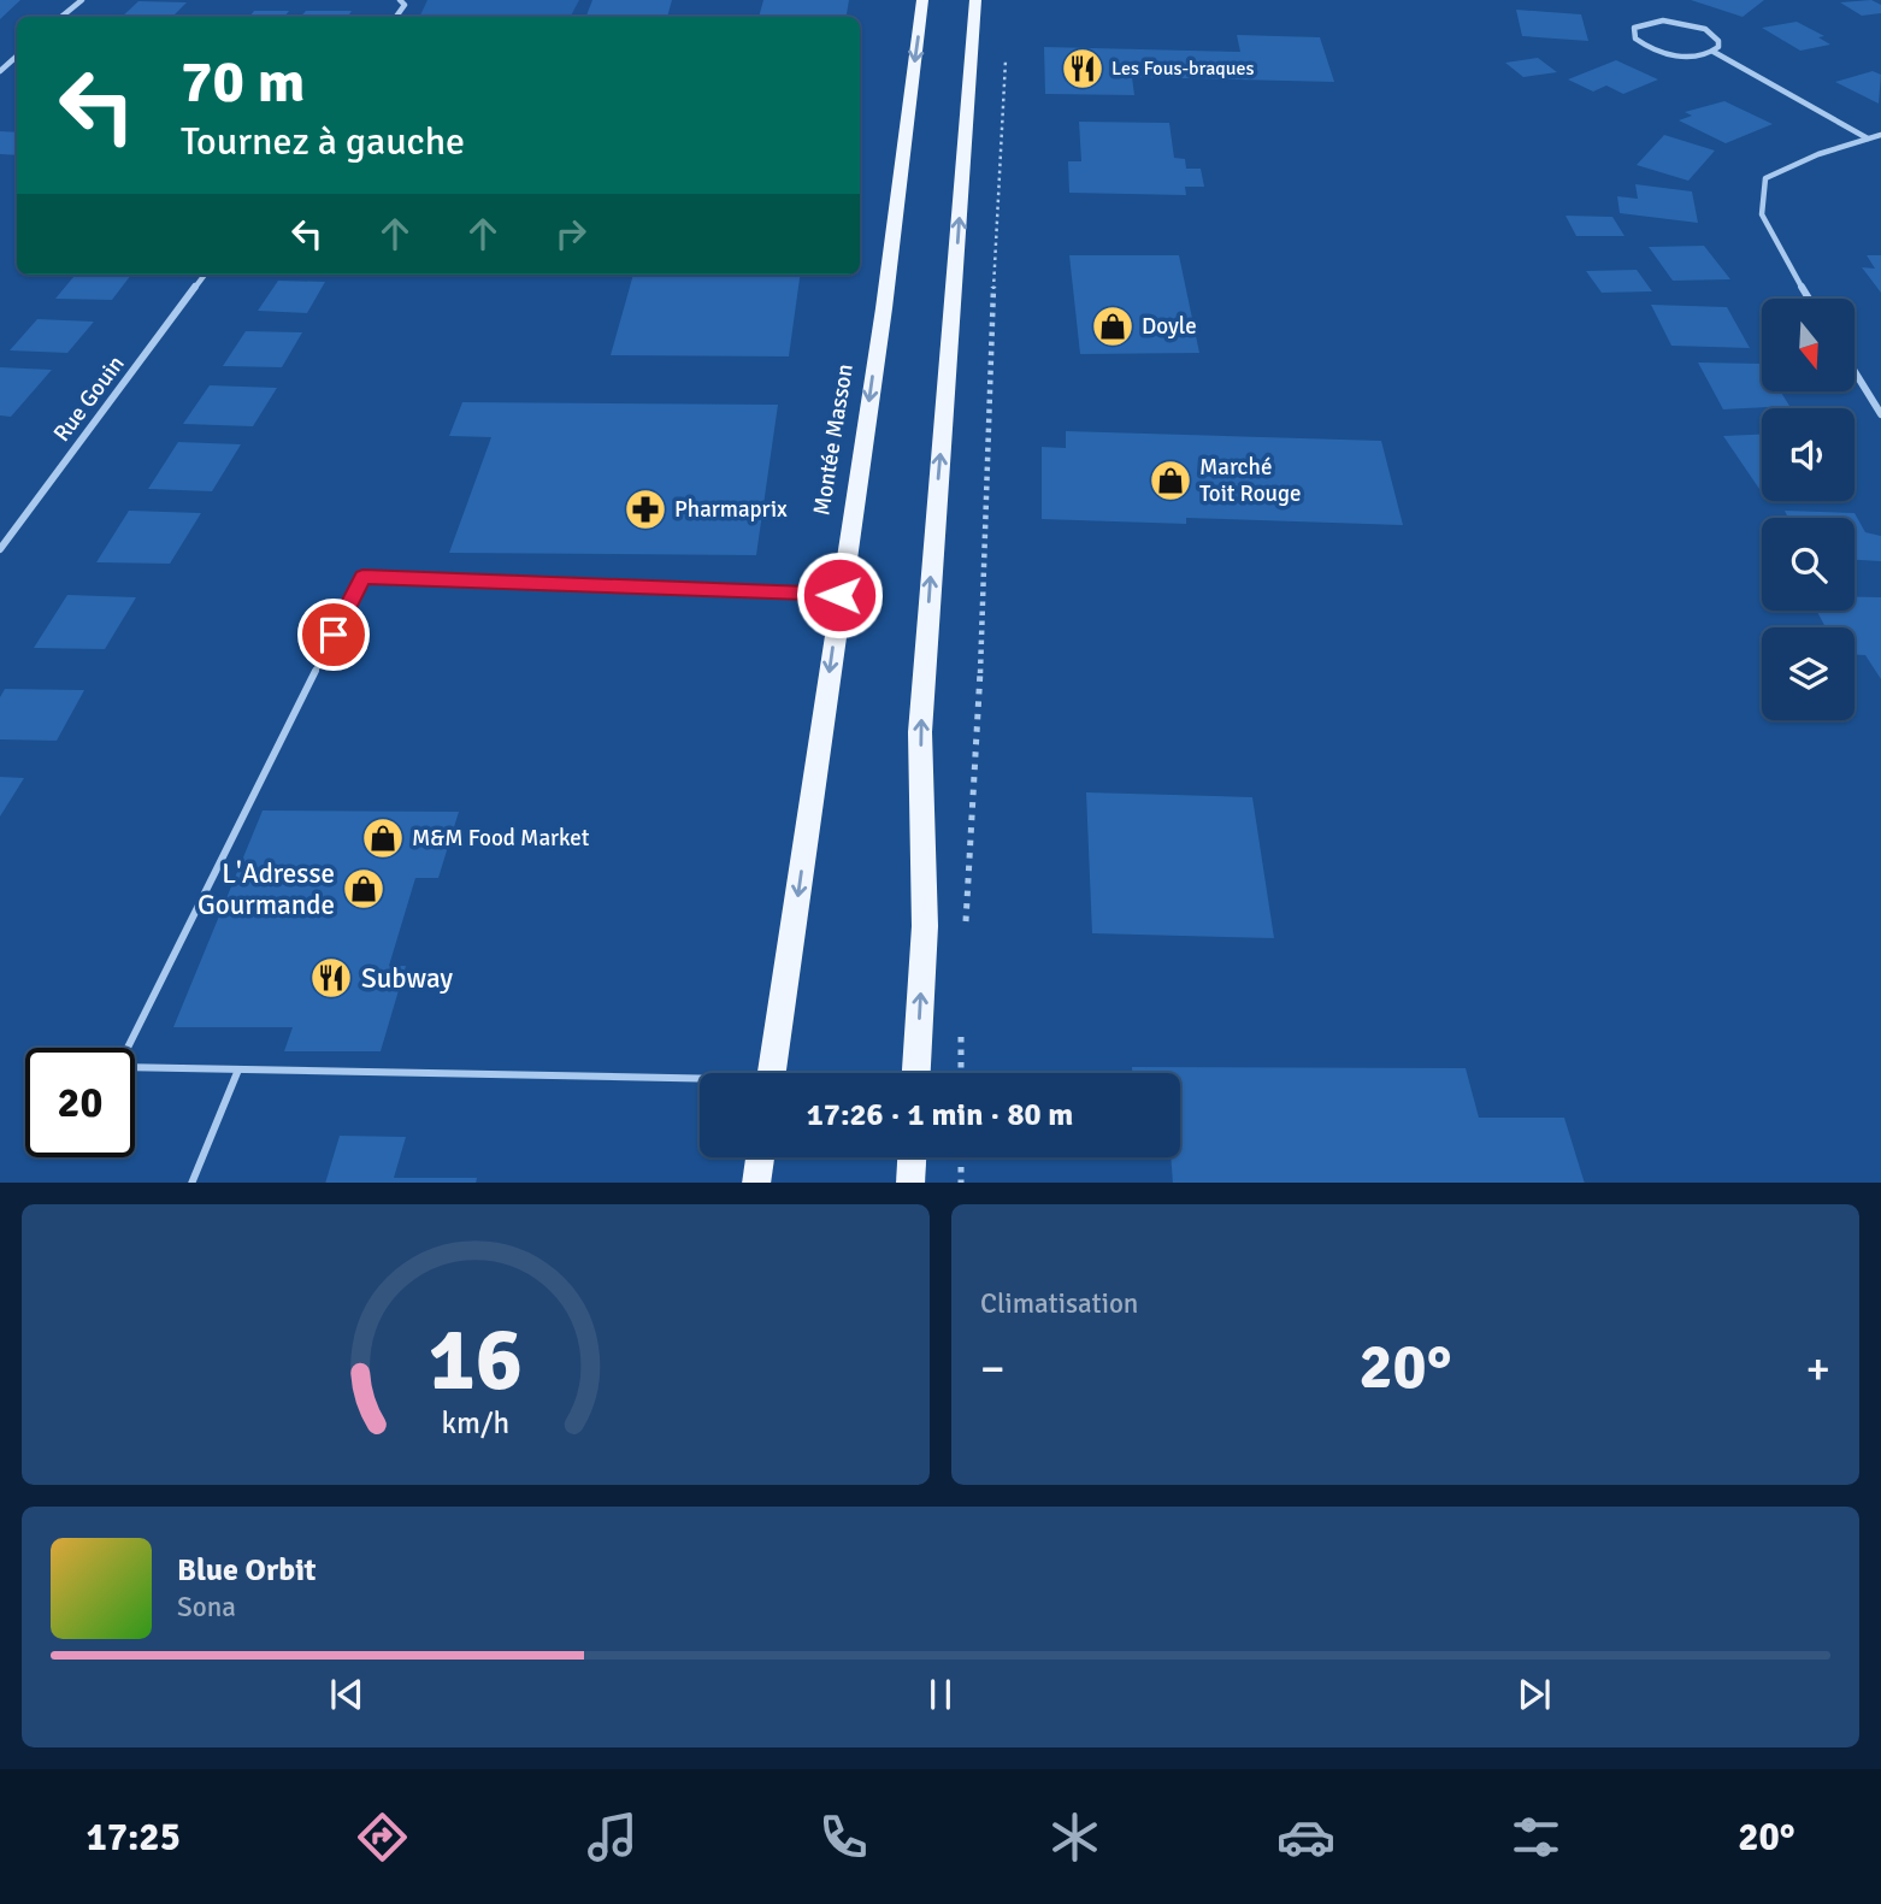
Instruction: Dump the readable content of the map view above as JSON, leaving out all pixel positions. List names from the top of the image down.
{
  "streets": {
    "main road": ["Montée Masson"],
    "street": ["Rue Gouin"]
  },
  "places": {
    "restaurant": ["Les Fous-braques", "Subway"],
    "shop": [
      "Doyle",
      "Marché Toit Rouge",
      "M&M Food Market",
      "L'Adresse Gourmande"
    ],
    "pharmacy": ["Pharmaprix"]
  },
  "north": "bottom",
  "page": {
    "turn": ["70 m", "Tournez à gauche"],
    "limit": "20",
    "trip": "17:26 · 1 min · 80 m",
    "tile": "Climatisation",
    "heat": ["−", "20°", "+"],
    "song": ["Blue Orbit", "Sona"],
    "tabs": ["17:25", "20°"],
    "gauge": ["16", "km/h"]
  }
}
